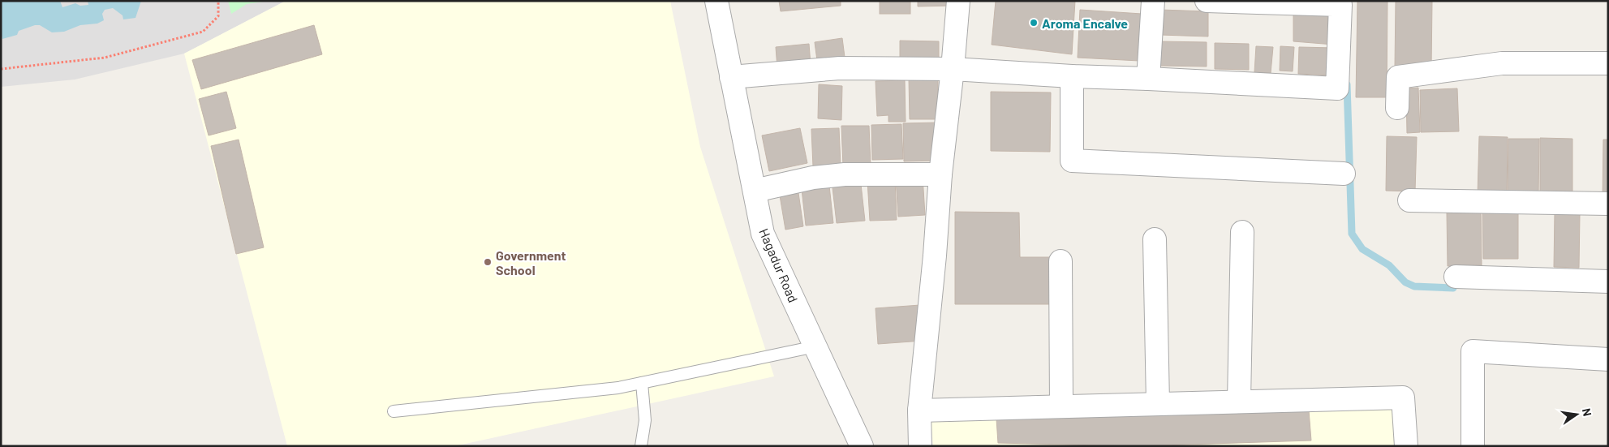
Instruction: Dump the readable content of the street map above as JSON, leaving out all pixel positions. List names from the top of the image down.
{
  "streets": {
    "street": ["Hagadur Road"]
  },
  "places": ["Aroma Encalve", "Government School"],
  "north": "right"
}
